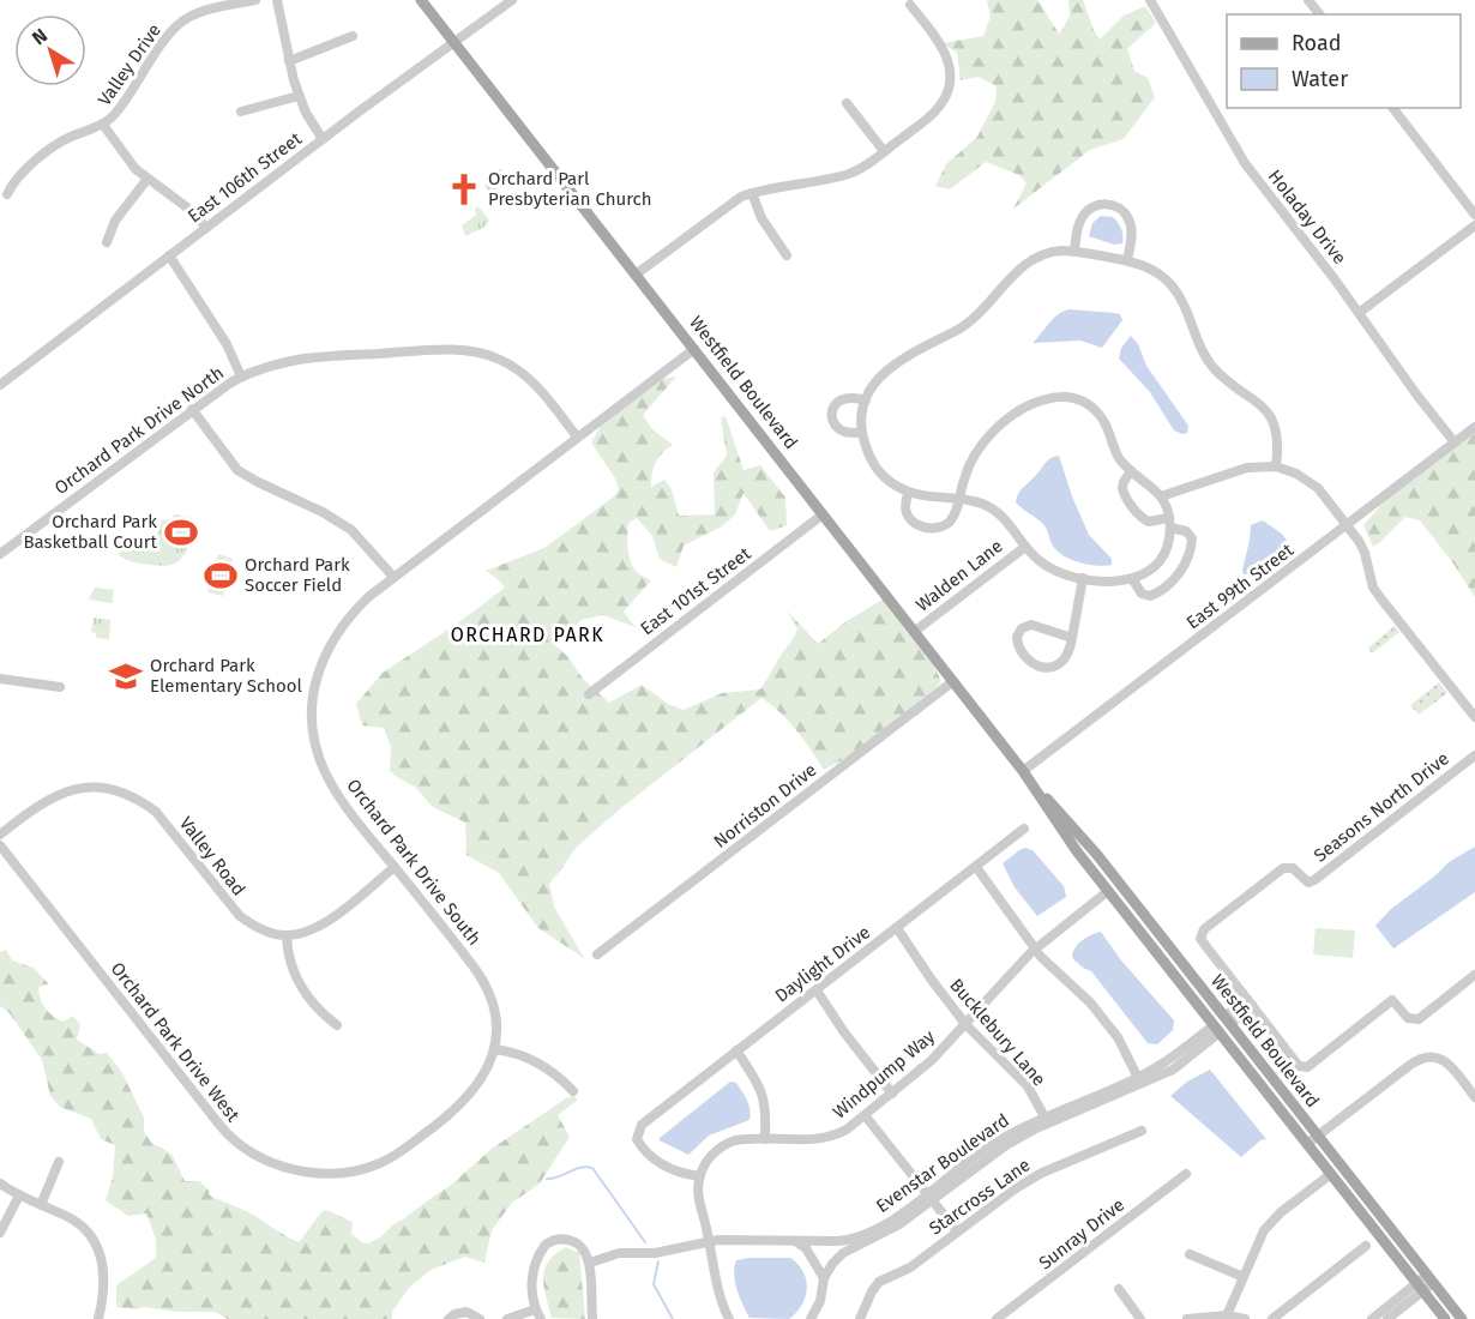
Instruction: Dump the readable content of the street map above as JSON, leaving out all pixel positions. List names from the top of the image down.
{
  "streets": {
    "main road": ["Westfield Boulevard"],
    "street": [
      "Valley Drive",
      "East 106th Street",
      "Holaday Drive",
      "Orchard Park Drive North",
      "Walden Lane",
      "East 99th Street",
      "East 101st Street",
      "Norriston Drive",
      "Seasons North Drive",
      "Valley Road",
      "Orchard Park Drive South",
      "Daylight Drive",
      "Bucklebury Lane",
      "Orchard Park Drive West",
      "Windpump Way",
      "Evenstar Boulevard",
      "Starcross Lane",
      "Sunray Drive"
    ]
  },
  "crossings": [
    ["East 106th Street", "Westfield Boulevard"],
    ["Holaday Drive", "East 99th Street"],
    ["Westfield Boulevard", "Walden Lane"],
    ["Westfield Boulevard", "East 99th Street"],
    ["Westfield Boulevard", "East 101st Street"],
    ["Westfield Boulevard", "Norriston Drive"],
    ["Westfield Boulevard", "Orchard Park Drive South"],
    ["Westfield Boulevard", "Windpump Way"],
    ["Westfield Boulevard", "Evenstar Boulevard"],
    ["Orchard Park Drive North", "Orchard Park Drive South"],
    ["Orchard Park Drive South", "Orchard Park Drive West"],
    ["Daylight Drive", "Bucklebury Lane"],
    ["Daylight Drive", "Windpump Way"],
    ["Bucklebury Lane", "Windpump Way"],
    ["Bucklebury Lane", "Evenstar Boulevard"]
  ],
  "districts": ["ORCHARD PARK"],
  "places": {
    "church": ["Orchard Parl Presbyterian Church"],
    "sports": ["Orchard Park Basketball Court", "Orchard Park Soccer Field"],
    "school or university": ["Orchard Park Elementary School"]
  },
  "legend": ["Road", "Water"],
  "north": "top left"
}
